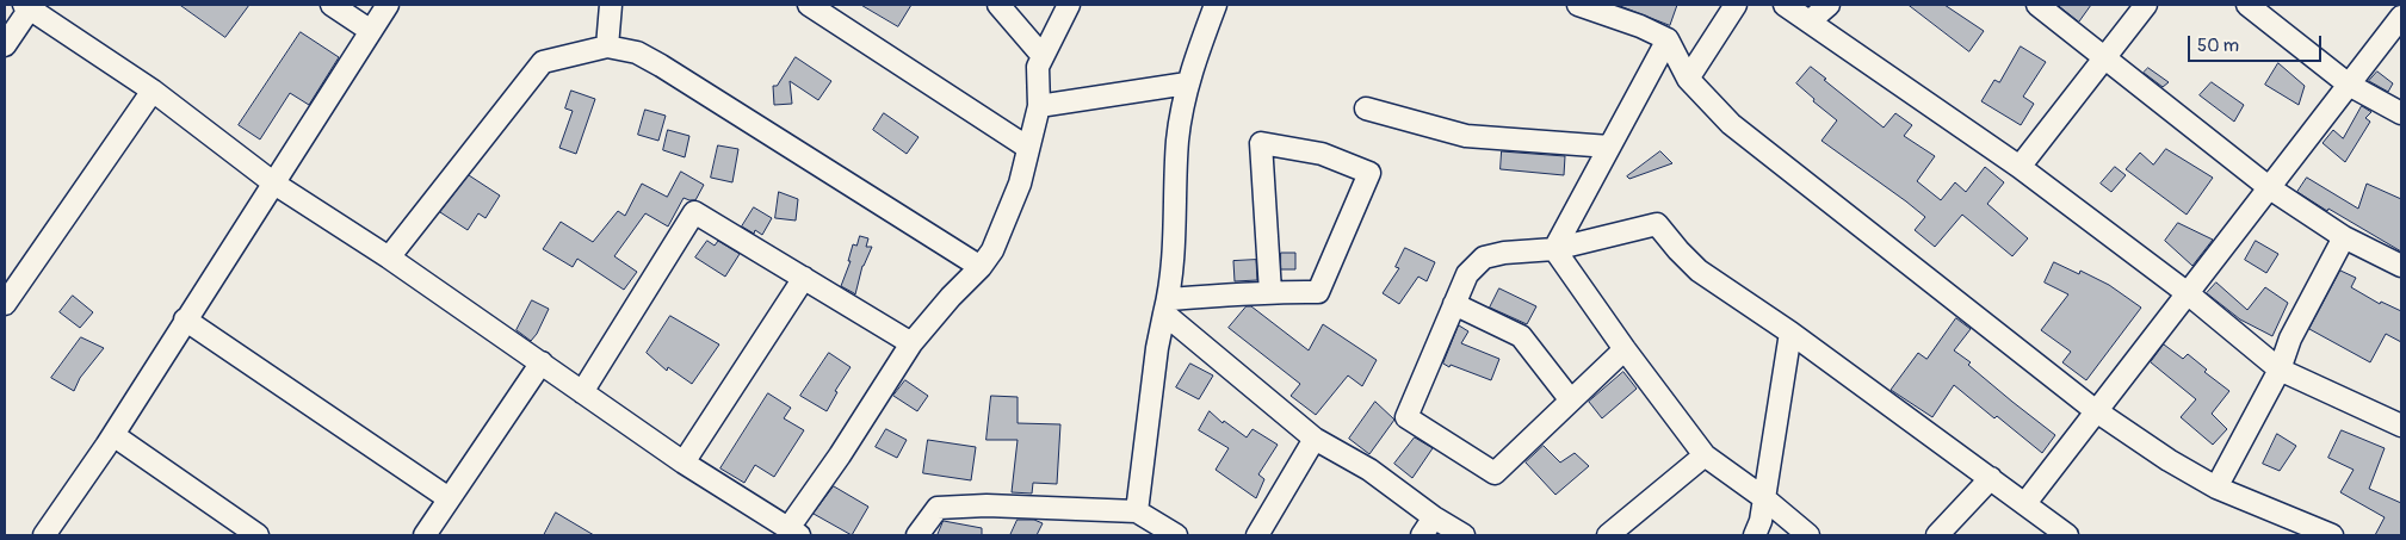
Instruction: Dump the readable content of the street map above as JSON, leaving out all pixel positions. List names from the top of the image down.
{
  "scale_bar": "50 m"
}
